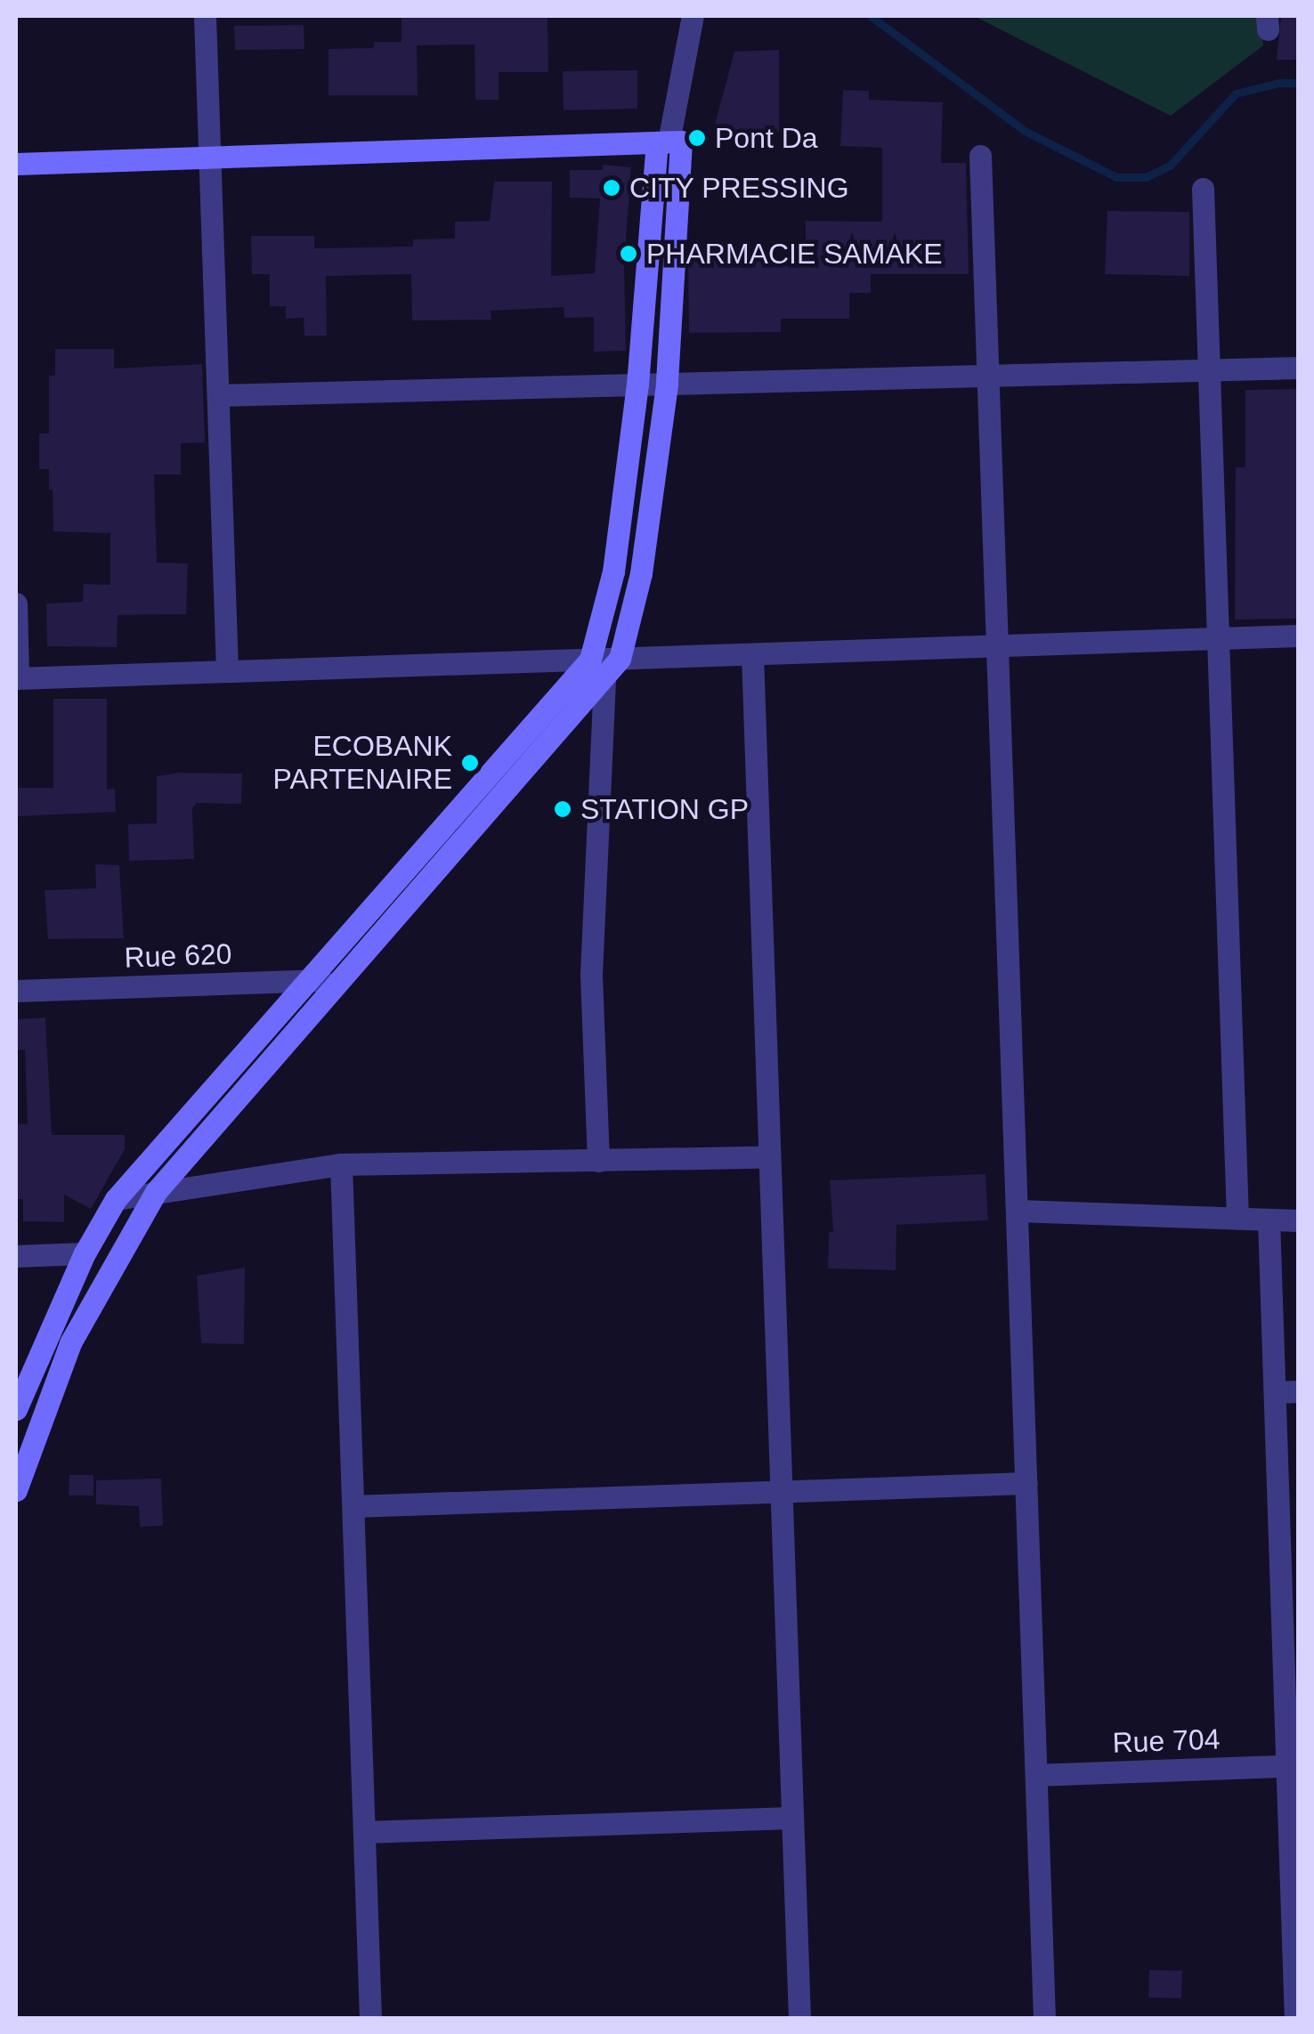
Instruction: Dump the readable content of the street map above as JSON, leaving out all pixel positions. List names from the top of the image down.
{
  "streets": {
    "street": ["Rue 620", "Rue 704"]
  },
  "places": [
    "Pont Da",
    "CITY PRESSING",
    "PHARMACIE SAMAKE",
    "ECOBANK PARTENAIRE",
    "STATION GP"
  ]
}
